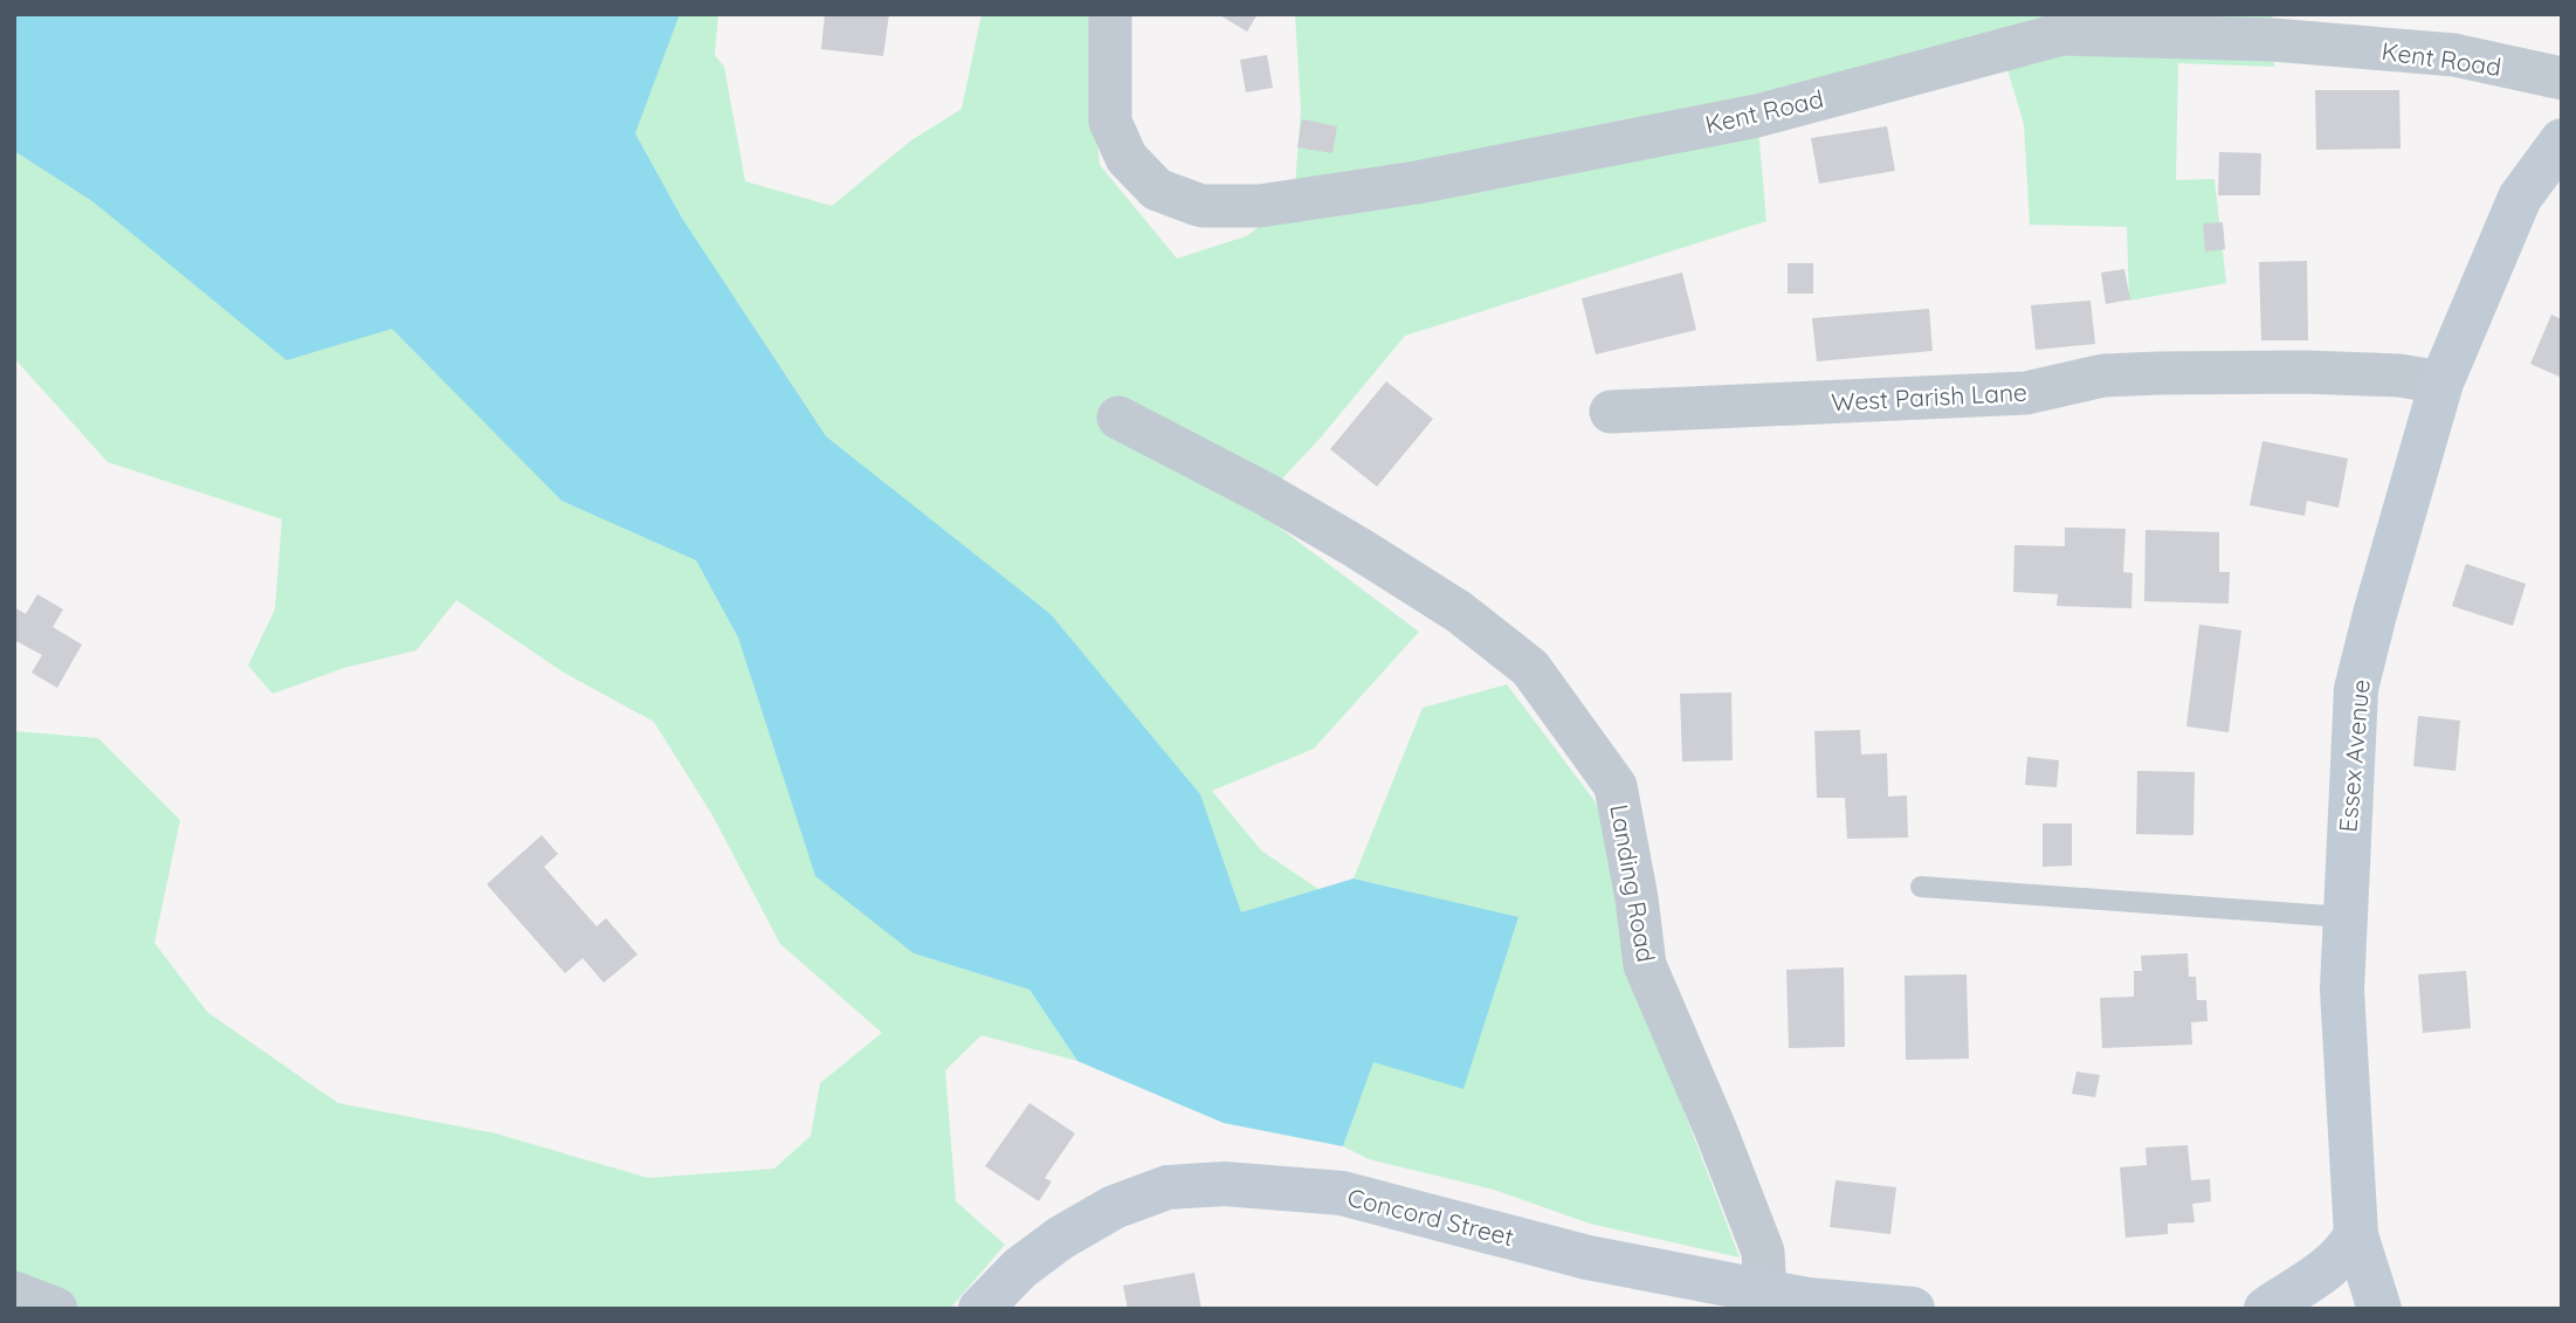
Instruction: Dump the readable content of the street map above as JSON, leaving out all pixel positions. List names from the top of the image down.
{
  "streets": {
    "main road": ["Essex Avenue", "Concord Street"],
    "street": ["Kent Road", "West Parish Lane", "Landing Road"]
  },
  "crossings": [
    ["West Parish Lane", "Essex Avenue"],
    ["Landing Road", "Concord Street"]
  ]
}
